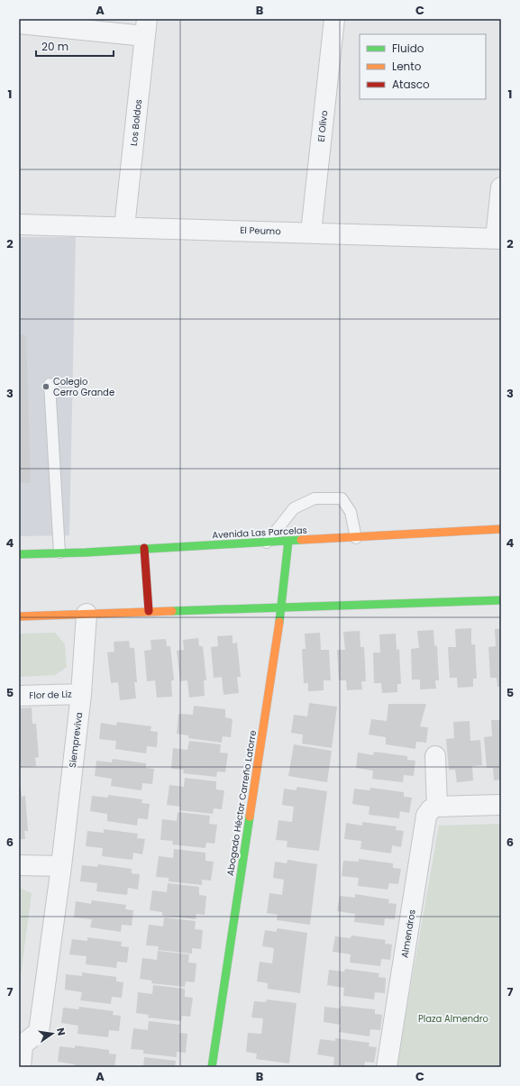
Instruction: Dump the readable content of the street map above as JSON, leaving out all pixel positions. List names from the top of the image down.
{
  "streets": {
    "main road": ["Avenida Las Parcelas", "Abogado Héctor Carreño Latorre"],
    "street": [
      "Los Boldos",
      "El Olivo",
      "El Peumo",
      "Flor de Liz",
      "Siempreviva",
      "Almendros"
    ]
  },
  "crossings": [
    ["Los Boldos", "El Peumo"],
    ["El Olivo", "El Peumo"],
    ["Avenida Las Parcelas", "Abogado Héctor Carreño Latorre"],
    ["Flor de Liz", "Siempreviva"]
  ],
  "parks": ["Plaza Almendro"],
  "places": ["Colegio Cerro Grande"],
  "legend": ["Fluido", "Lento", "Atasco"],
  "scale_bar": "20 m",
  "north": "right",
  "grid": {
    "columns": ["A", "B", "C"],
    "rows": [
      "1",
      "2",
      "3",
      "4",
      "5",
      "6",
      "7"
    ]
  }
}
